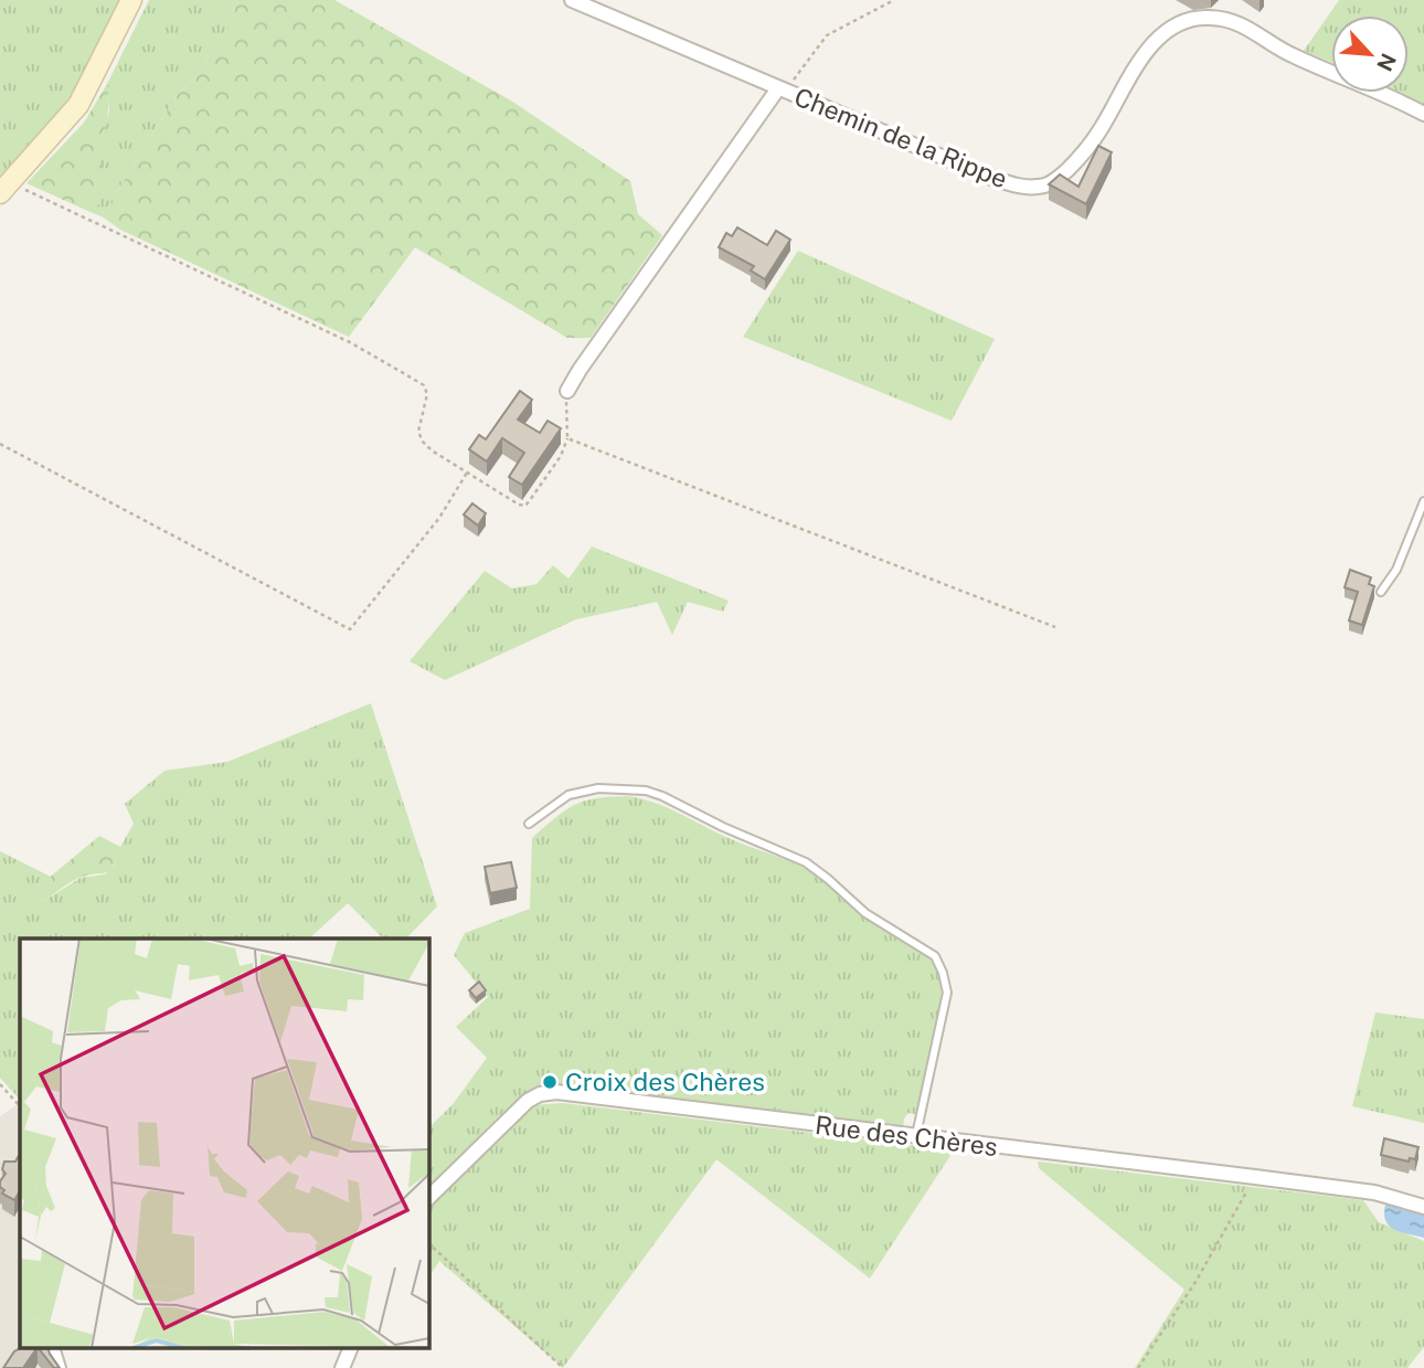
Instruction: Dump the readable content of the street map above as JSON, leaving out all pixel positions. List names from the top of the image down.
{
  "streets": {
    "street": ["Chemin de la Rippe", "Rue des Chères"]
  },
  "places": ["Croix des Chères"],
  "north": "bottom right"
}
